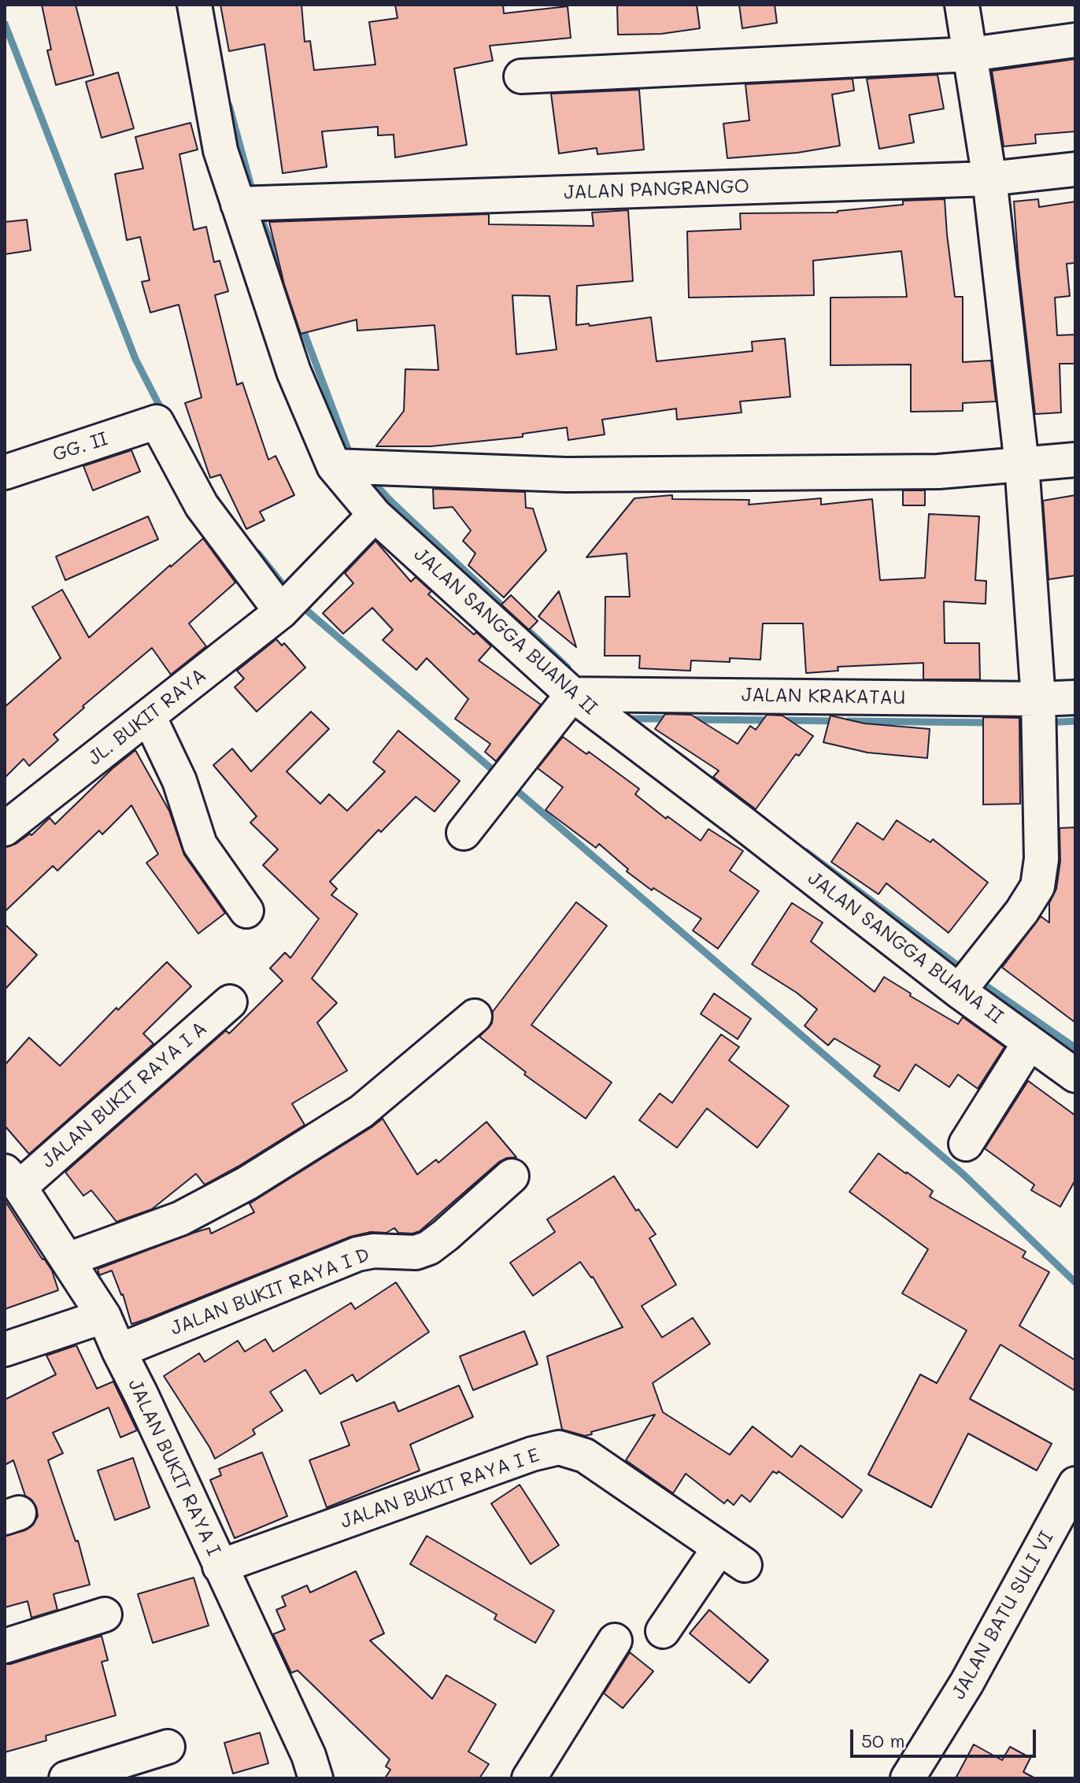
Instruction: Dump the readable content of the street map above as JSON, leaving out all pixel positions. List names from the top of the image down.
{
  "streets": {
    "street": [
      "JALAN PANGRANGO",
      "GG. II",
      "JALAN SANGGA BUANA II",
      "JALAN KRAKATAU",
      "JL. BUKIT RAYA",
      "JALAN BUKIT RAYA I A",
      "JALAN BUKIT RAYA I D",
      "JALAN BUKIT RAYA I",
      "JALAN BUKIT RAYA I E",
      "JALAN BATU SULI VI"
    ]
  },
  "crossings": [
    ["JALAN PANGRANGO", "JALAN SANGGA BUANA II"],
    ["GG. II", "JL. BUKIT RAYA"],
    ["JALAN SANGGA BUANA II", "JALAN KRAKATAU"],
    ["JALAN SANGGA BUANA II", "JL. BUKIT RAYA"],
    ["JALAN BUKIT RAYA I A", "JALAN BUKIT RAYA I"],
    ["JALAN BUKIT RAYA I D", "JALAN BUKIT RAYA I"],
    ["JALAN BUKIT RAYA I", "JALAN BUKIT RAYA I E"]
  ],
  "scale_bar": "50 m"
}
